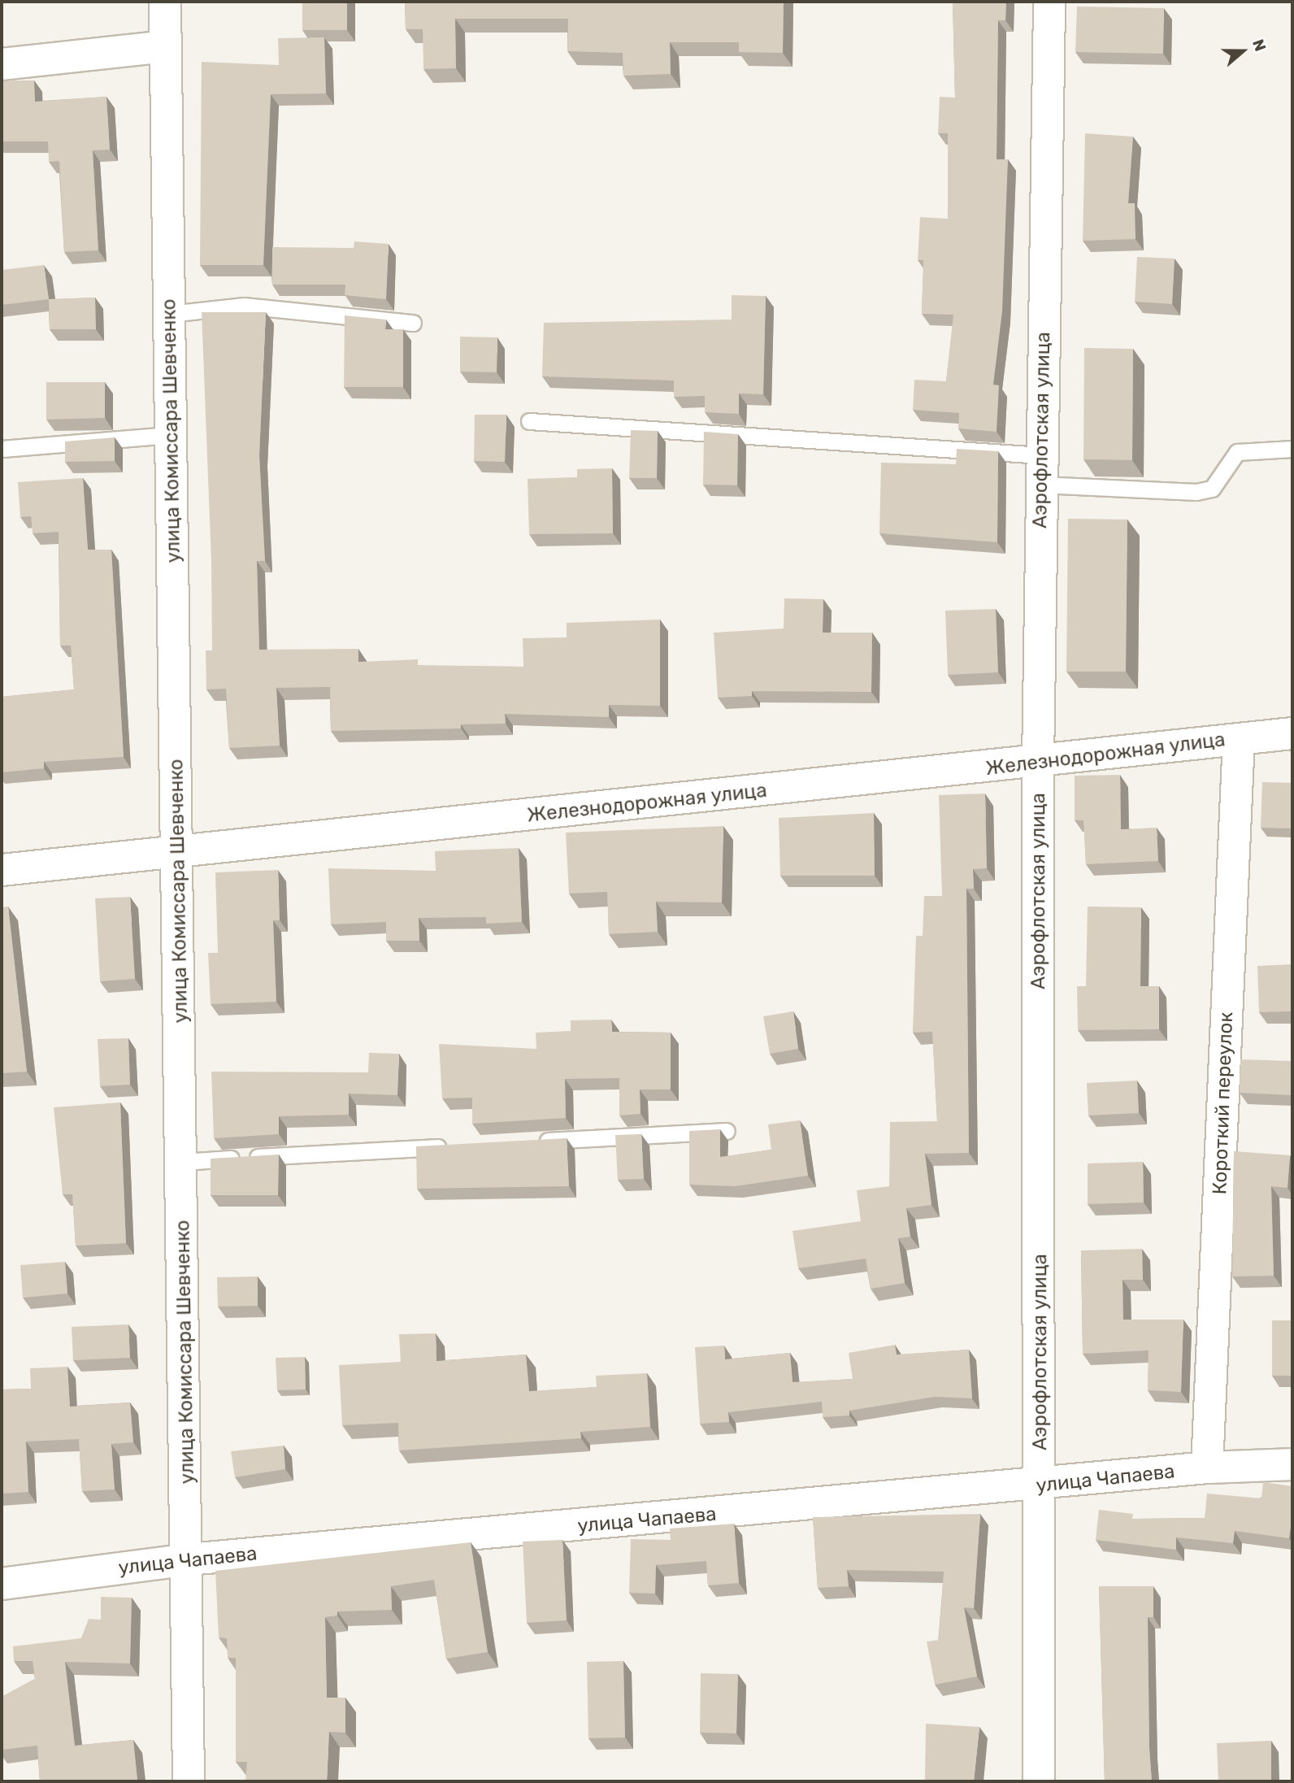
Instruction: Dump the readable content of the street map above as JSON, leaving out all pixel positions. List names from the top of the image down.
{
  "streets": {
    "street": [
      "Аэрофлотская улица",
      "улица Комиссара Шевченко",
      "Железнодорожная улица",
      "Короткий переулок",
      "улица Чапаева"
    ]
  },
  "crossings": [
    ["Аэрофлотская улица", "Железнодорожная улица"],
    ["Аэрофлотская улица", "улица Чапаева"],
    ["улица Комиссара Шевченко", "Железнодорожная улица"],
    ["улица Комиссара Шевченко", "улица Чапаева"],
    ["Железнодорожная улица", "Короткий переулок"],
    ["Короткий переулок", "улица Чапаева"]
  ],
  "north": "right"
}
